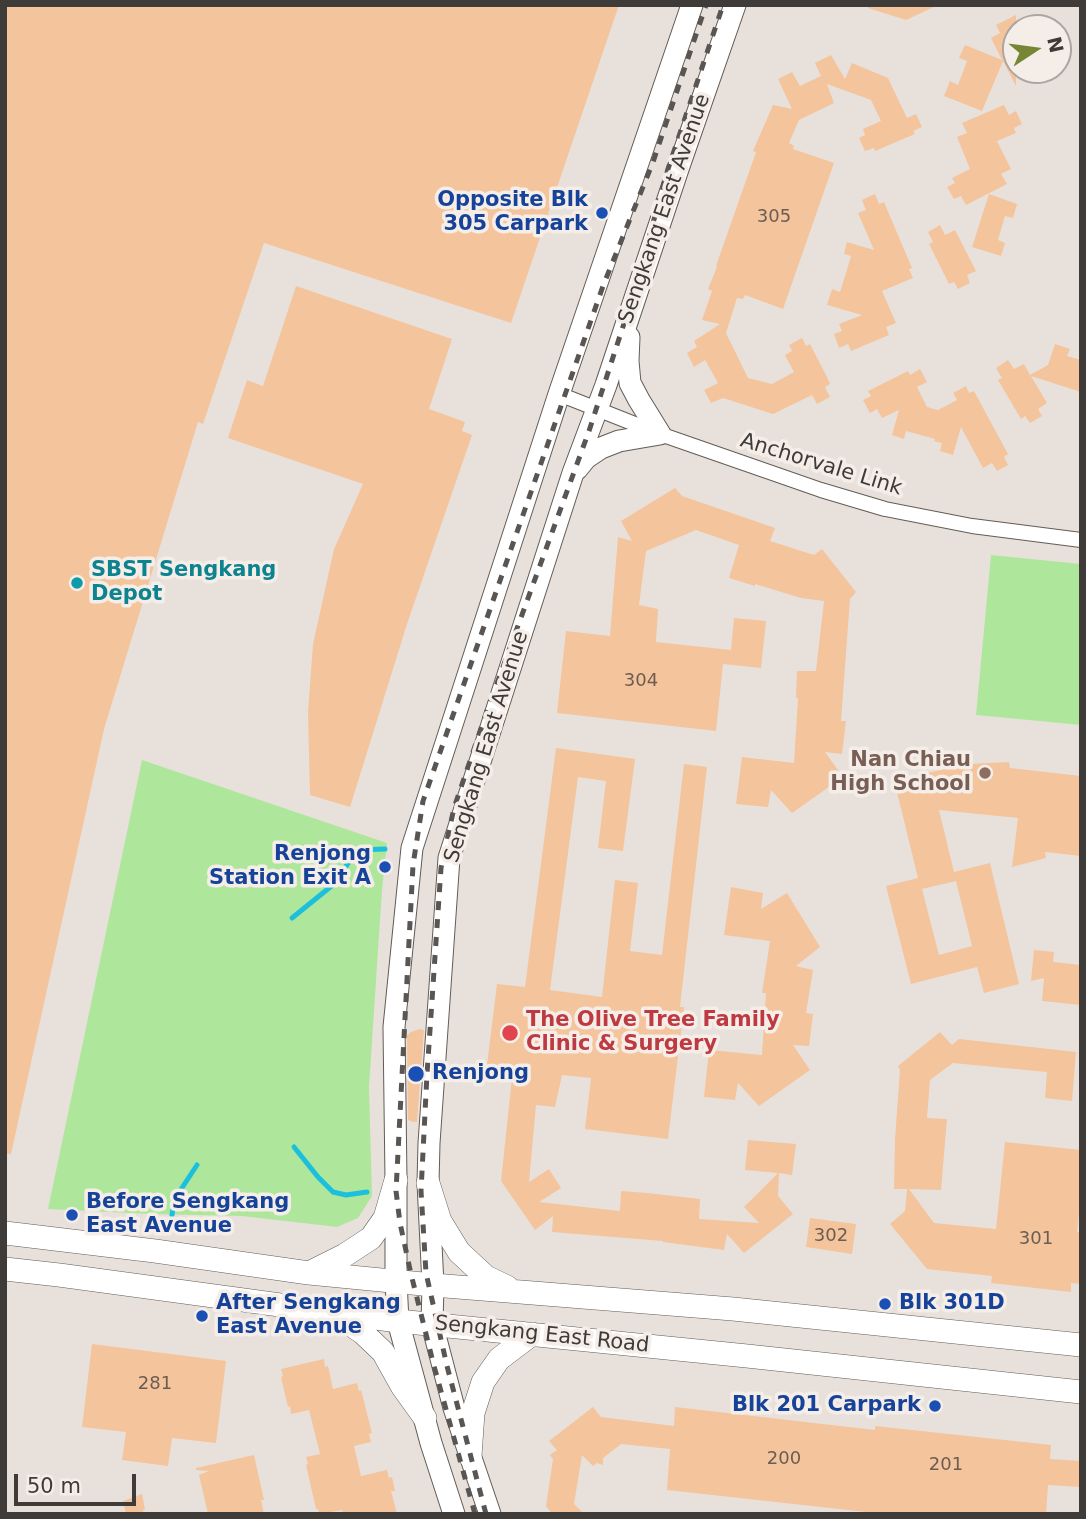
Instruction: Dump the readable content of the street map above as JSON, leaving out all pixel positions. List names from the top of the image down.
{
  "streets": {
    "main road": ["Sengkang East Avenue", "Sengkang East Road"],
    "street": ["Anchorvale Link"]
  },
  "crossings": [
    ["Sengkang East Avenue", "Anchorvale Link"],
    ["Sengkang East Avenue", "Sengkang East Road"]
  ],
  "places": [
    "Opposite Blk 305 Carpark",
    "SBST Sengkang Depot",
    "Nan Chiau High School",
    "Renjong Station Exit A",
    "The Olive Tree Family Clinic & Surgery",
    "Renjong",
    "Before Sengkang East Avenue",
    "Blk 301D",
    "After Sengkang East Avenue",
    "Blk 201 Carpark"
  ],
  "house_numbers": [
    "305",
    "304",
    "302",
    "301",
    "281",
    "200",
    "201"
  ],
  "scale_bar": "50 m",
  "north": "right"
}
